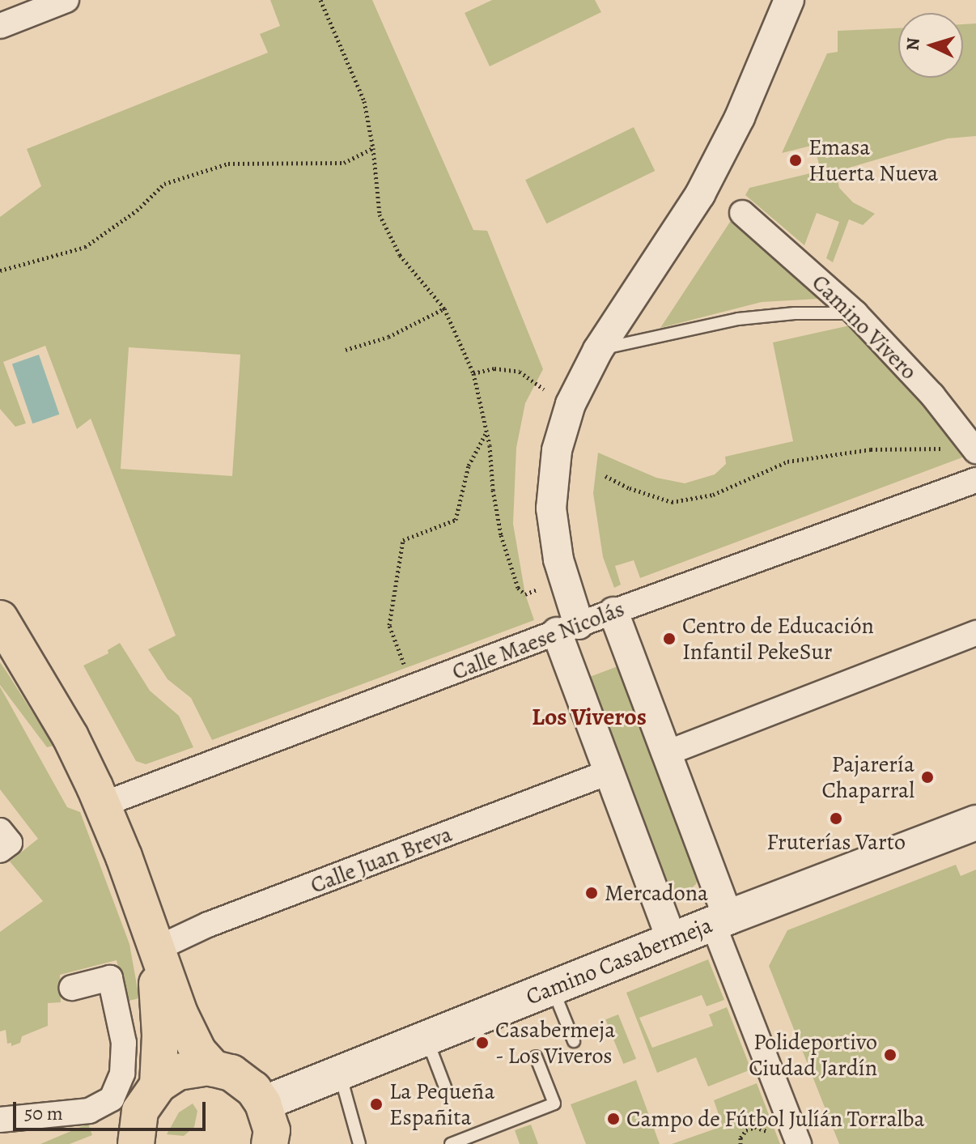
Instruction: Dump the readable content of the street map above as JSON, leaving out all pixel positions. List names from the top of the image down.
{
  "streets": {
    "main road": ["Camino Casabermeja"],
    "street": ["Camino Vivero", "Calle Maese Nicolás", "Calle Juan Breva"]
  },
  "districts": ["Los Viveros"],
  "places": [
    "Emasa Huerta Nueva",
    "Centro de Educación Infantil PekeSur",
    "Pajarería Chaparral",
    "Fruterías Varto",
    "Mercadona",
    "Casabermeja - Los Viveros",
    "Polideportivo Ciudad Jardín",
    "La Pequeña Españita",
    "Campo de Fútbol Julíán Torralba"
  ],
  "scale_bar": "50 m",
  "north": "left"
}
